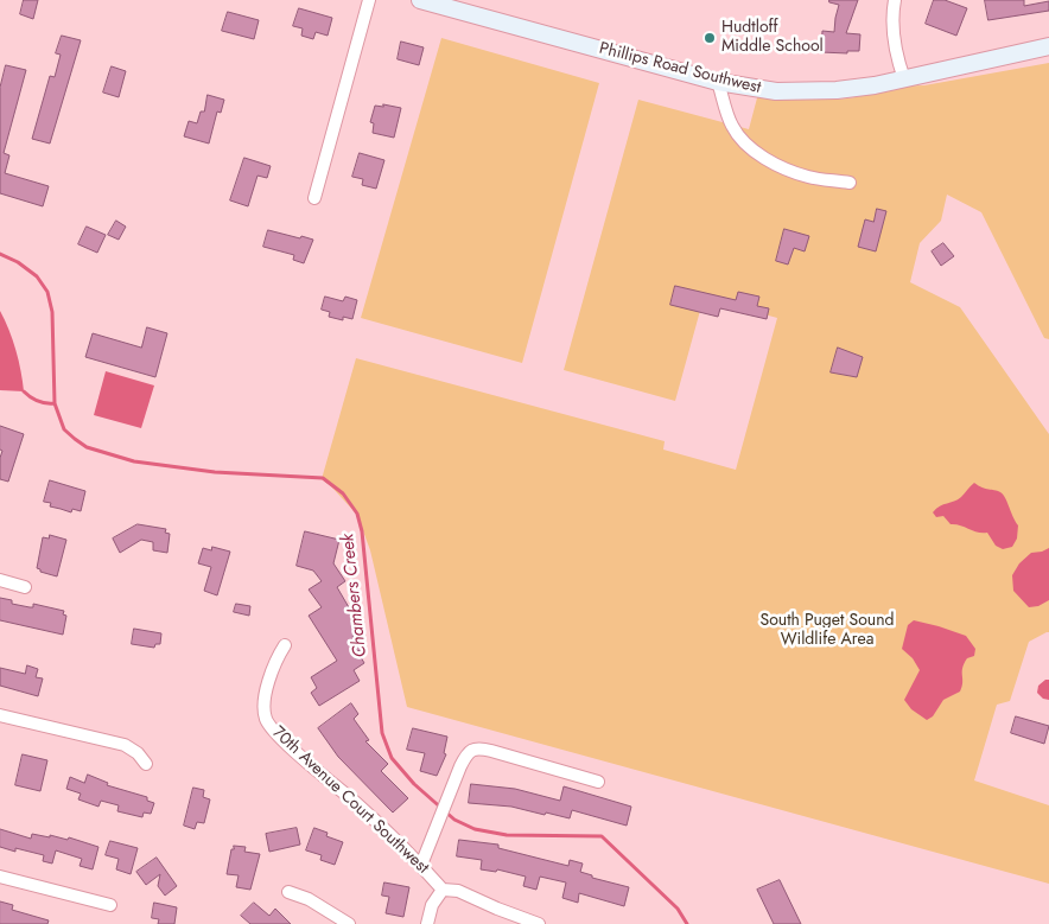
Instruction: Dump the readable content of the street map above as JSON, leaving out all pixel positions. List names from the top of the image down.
{
  "streets": {
    "street": ["Phillips Road Southwest", "70th Avenue Court Southwest"]
  },
  "water": ["Chambers Creek"],
  "parks": ["South Puget Sound Wildlife Area"],
  "places": ["Hudtloff Middle School"]
}
